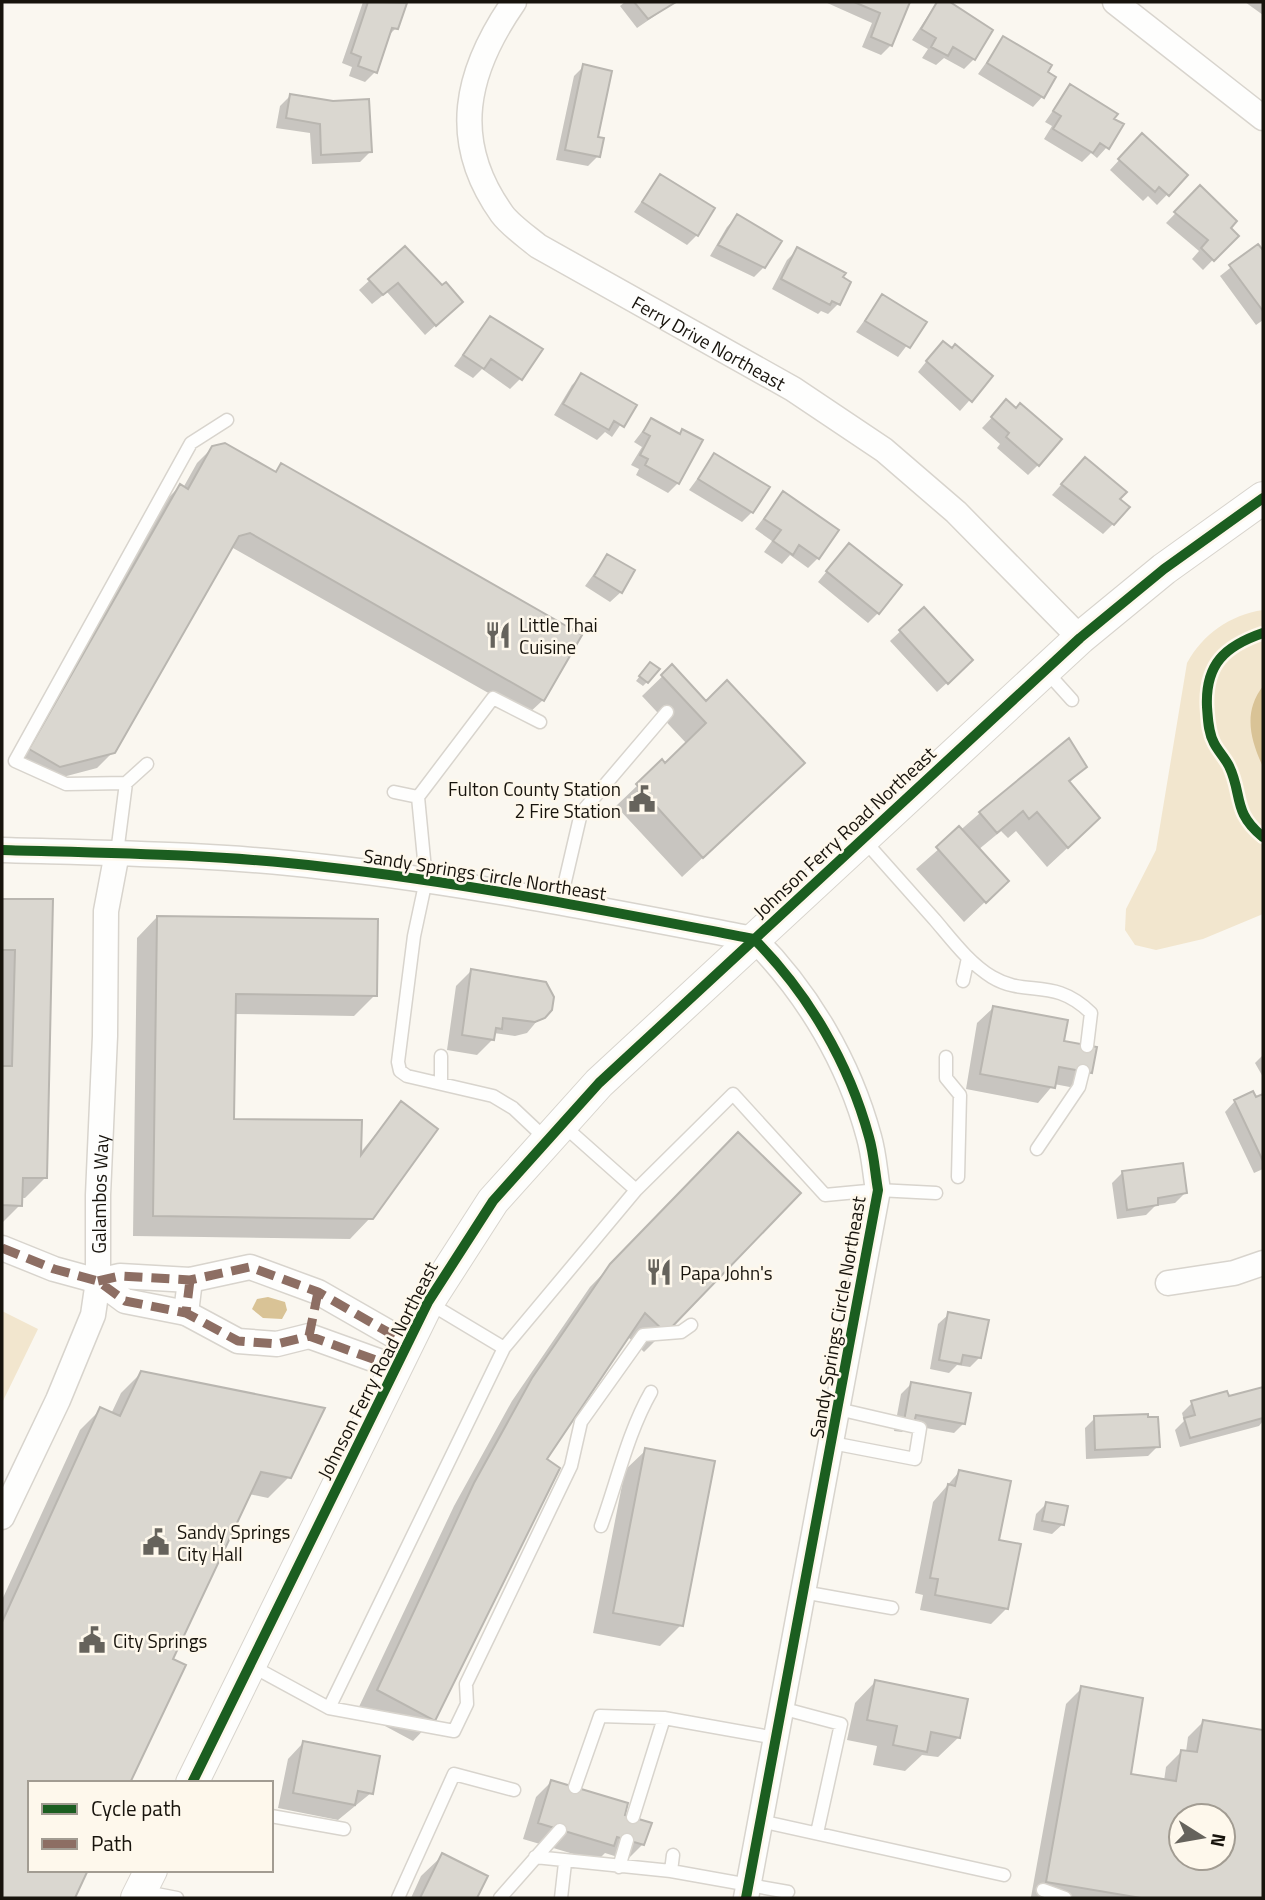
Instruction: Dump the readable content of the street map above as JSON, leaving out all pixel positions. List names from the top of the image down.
{
  "streets": {
    "street": [
      "Ferry Drive Northeast",
      "Johnson Ferry Road Northeast",
      "Sandy Springs Circle Northeast",
      "Galambos Way"
    ]
  },
  "crossings": [
    ["Ferry Drive Northeast", "Johnson Ferry Road Northeast"],
    ["Johnson Ferry Road Northeast", "Sandy Springs Circle Northeast"],
    ["Sandy Springs Circle Northeast", "Galambos Way"]
  ],
  "places": {
    "restaurant": ["Little Thai Cuisine", "Papa John's"],
    "public building": ["Fulton County Station 2 Fire Station", "Sandy Springs City Hall", "City Springs"]
  },
  "legend": ["Cycle path", "Path"],
  "north": "right"
}
